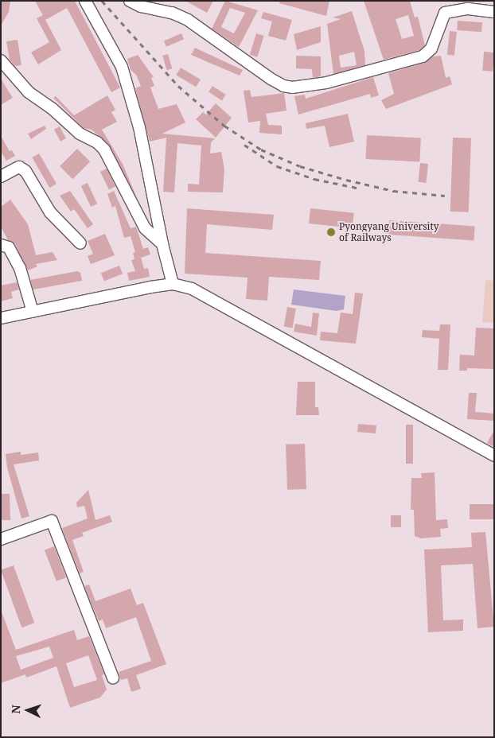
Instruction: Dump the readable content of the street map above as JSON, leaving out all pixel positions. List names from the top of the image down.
{
  "places": ["Pyongyang University of Railways"],
  "north": "left"
}
